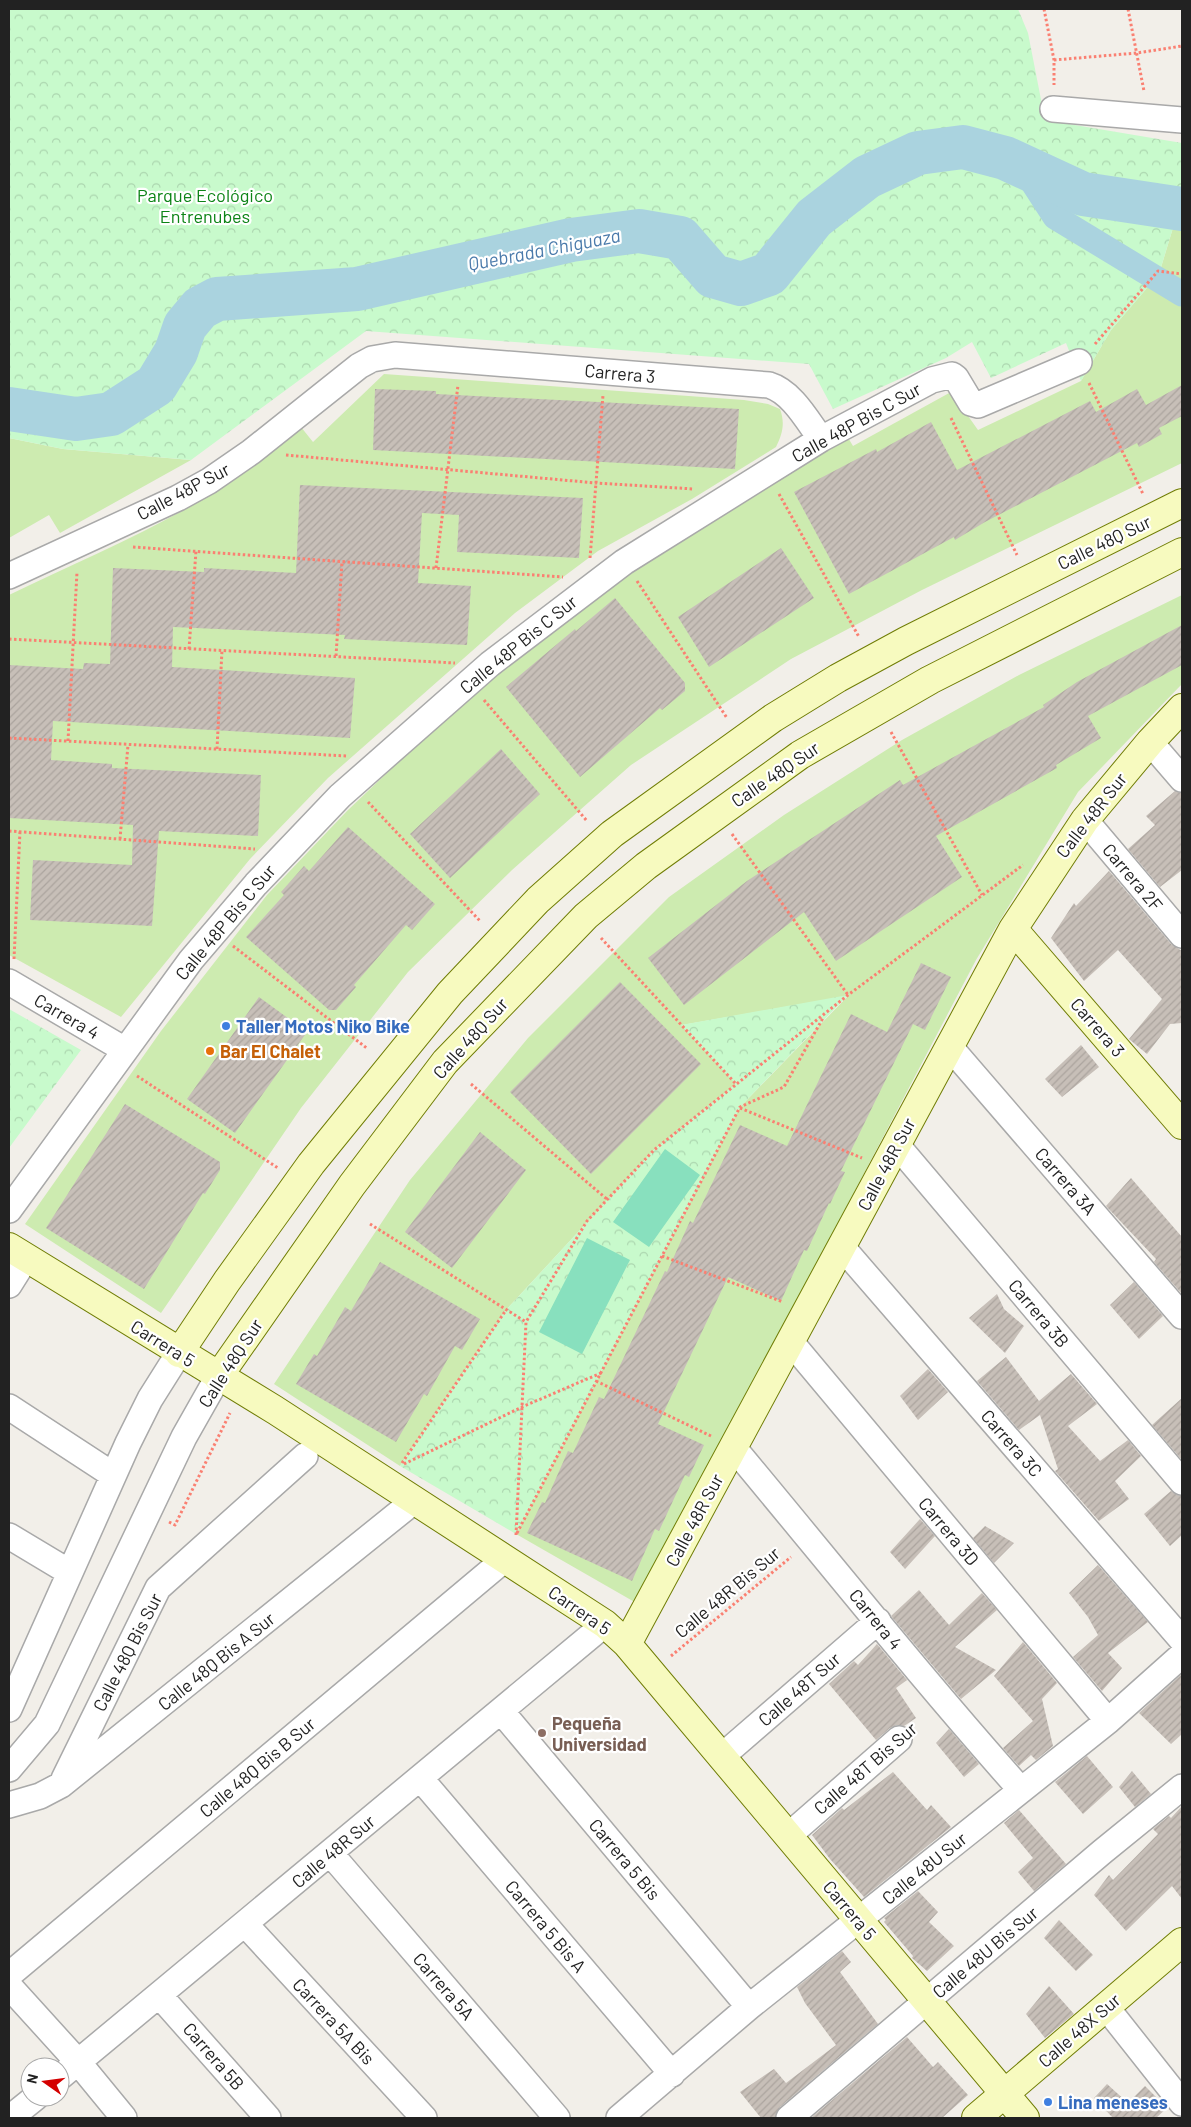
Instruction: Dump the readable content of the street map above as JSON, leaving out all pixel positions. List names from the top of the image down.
{
  "streets": {
    "main road": [
      "Carrera 3",
      "Calle 48Q Sur",
      "Calle 48R Sur",
      "Carrera 5",
      "Calle 48X Sur"
    ],
    "street": [
      "Calle 48P Bis C Sur",
      "Calle 48P Sur",
      "Carrera 2F",
      "Carrera 4",
      "Carrera 3A",
      "Carrera 3B",
      "Carrera 3C",
      "Carrera 3D",
      "Calle 48Q Bis Sur",
      "Calle 48Q Bis A Sur",
      "Calle 48T Sur",
      "Calle 48Q Bis B Sur",
      "Calle 48T Bis Sur",
      "Carrera 5 Bis",
      "Calle 48U Sur",
      "Carrera 5 Bis A",
      "Calle 48U Bis Sur",
      "Carrera 5A",
      "Carrera 5A Bis",
      "Carrera 5B"
    ],
    "path": ["Calle 48R Bis Sur"]
  },
  "crossings": [
    ["Carrera 3", "Calle 48P Bis C Sur"],
    ["Carrera 3", "Calle 48P Sur"],
    ["Carrera 3", "Calle 48R Sur"],
    ["Calle 48P Bis C Sur", "Carrera 4"],
    ["Calle 48Q Sur", "Carrera 5"],
    ["Calle 48R Sur", "Carrera 2F"],
    ["Calle 48R Sur", "Carrera 4"],
    ["Calle 48R Sur", "Carrera 3A"],
    ["Calle 48R Sur", "Carrera 3B"],
    ["Calle 48R Sur", "Carrera 5"],
    ["Calle 48R Sur", "Carrera 3C"],
    ["Calle 48R Sur", "Carrera 3D"],
    ["Calle 48R Sur", "Carrera 5 Bis"],
    ["Calle 48R Sur", "Carrera 5 Bis A"],
    ["Calle 48R Sur", "Carrera 5A"],
    ["Calle 48R Sur", "Carrera 5A Bis"],
    ["Calle 48R Sur", "Carrera 5B"],
    ["Carrera 4", "Calle 48R Bis Sur"],
    ["Carrera 4", "Calle 48T Sur"],
    ["Carrera 4", "Calle 48U Sur"],
    ["Carrera 5", "Calle 48Q Bis A Sur"],
    ["Carrera 5", "Calle 48T Sur"],
    ["Carrera 5", "Calle 48Q Bis B Sur"],
    ["Carrera 5", "Calle 48T Bis Sur"],
    ["Carrera 5", "Calle 48U Sur"],
    ["Carrera 5", "Calle 48U Bis Sur"],
    ["Carrera 5", "Calle 48X Sur"],
    ["Carrera 3D", "Calle 48U Sur"],
    ["Calle 48Q Bis Sur", "Calle 48Q Bis A Sur"],
    ["Carrera 5 Bis", "Calle 48U Sur"],
    ["Calle 48U Sur", "Carrera 5 Bis A"]
  ],
  "water": ["Quebrada Chiguaza"],
  "parks": ["Parque Ecológico Entrenubes"],
  "places": [
    "Taller Motos Niko Bike",
    "Bar El Chalet",
    "Pequeña Universidad",
    "Lina meneses"
  ],
  "north": "left"
}
